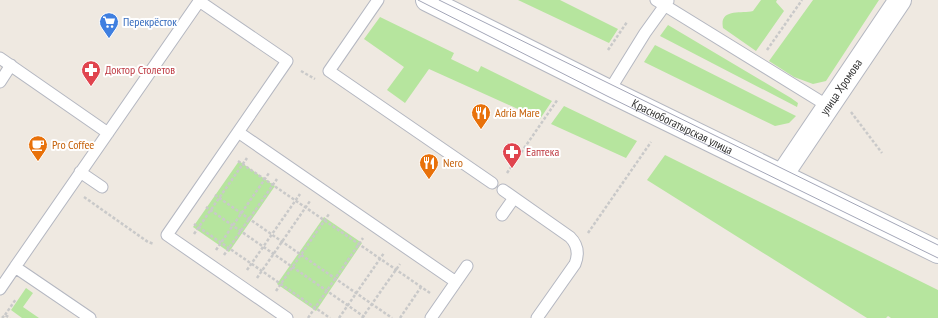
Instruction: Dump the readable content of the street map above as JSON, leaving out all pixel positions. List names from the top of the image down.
{
  "streets": {
    "main road": ["улица Хромова", "Краснобогатырская улица"]
  },
  "crossings": [
    ["улица Хромова", "Краснобогатырская улица"]
  ],
  "places": {
    "supermarket": ["Перекрёсток"],
    "pharmacy": ["Доктор Столетов", "Еаптека"],
    "restaurant": ["Adria Mare", "Nero"],
    "cafe": ["Pro Coffee"]
  }
}
